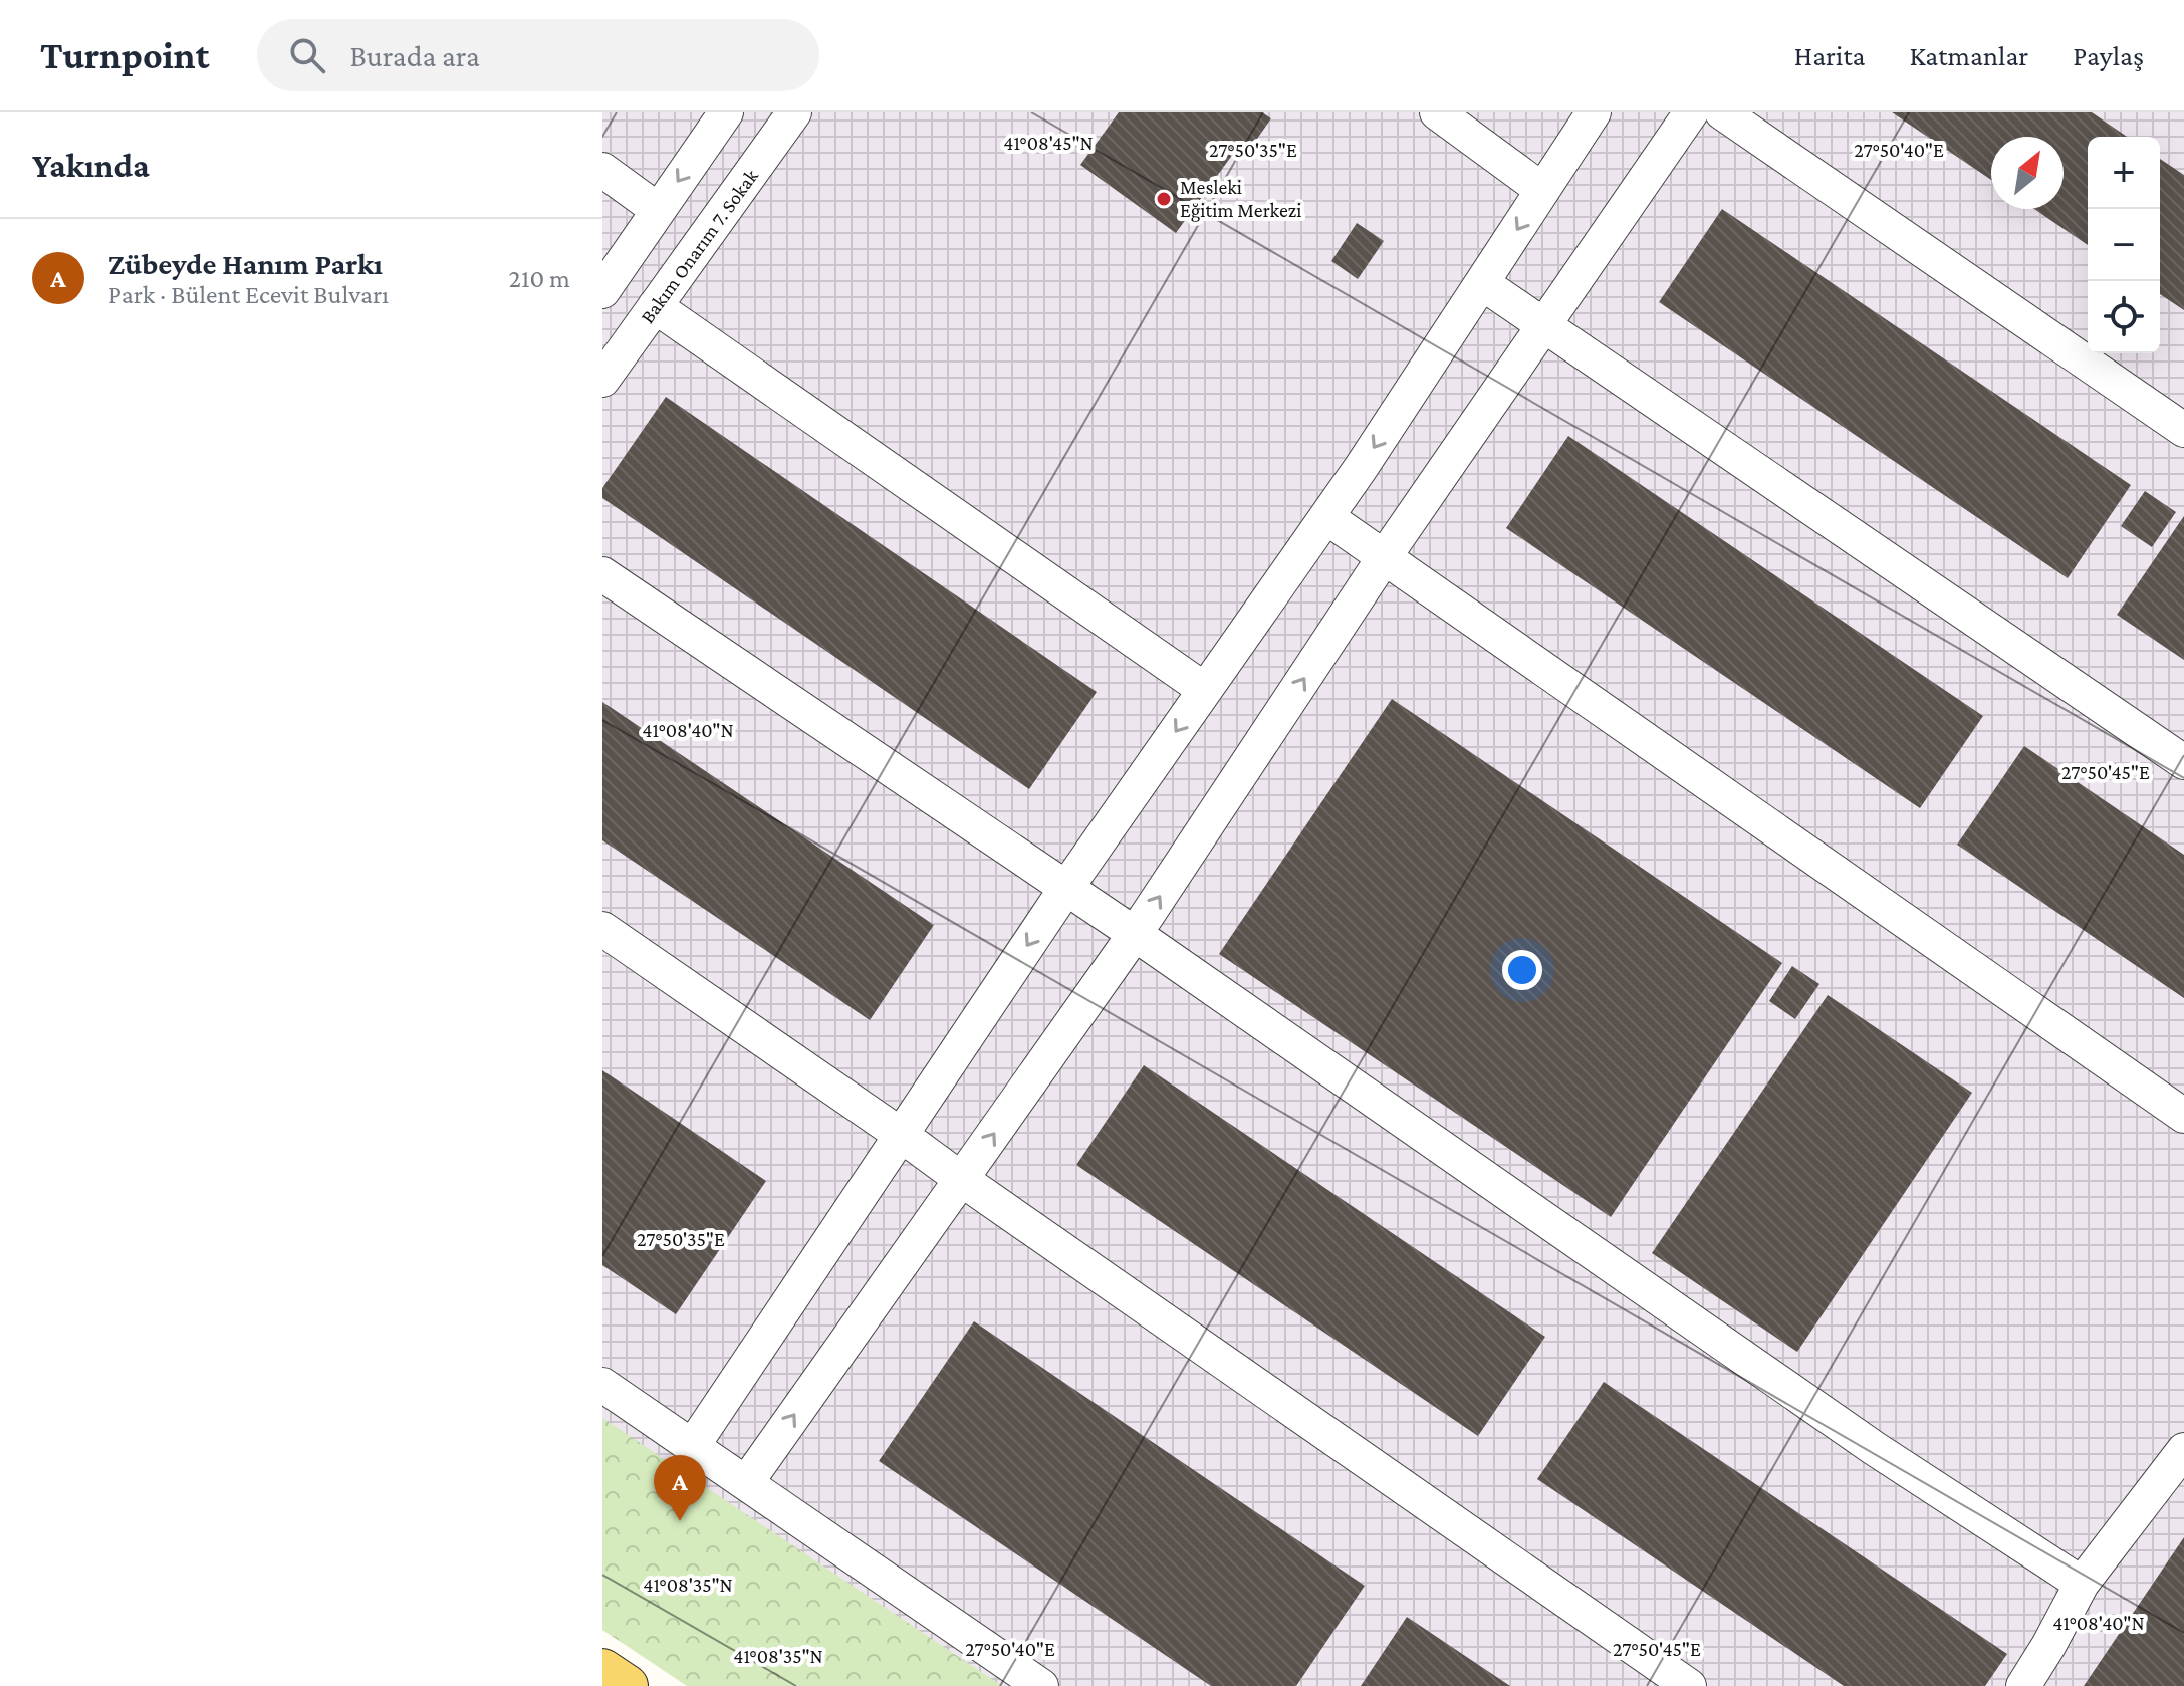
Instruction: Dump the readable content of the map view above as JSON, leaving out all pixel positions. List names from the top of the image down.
{
  "streets": {
    "street": ["Bakım Onarım 7. Sokak"]
  },
  "places": ["Mesleki Eğitim Merkezi"],
  "north": "top right",
  "page": {
    "header": "Turnpoint",
    "search": "Burada ara",
    "nav": ["Harita", "Katmanlar", "Paylaş"],
    "heading": "Yakında",
    "map_buttons": ["+", "−"],
    "list": [
      {
        "mark": "A",
        "name": "Zübeyde Hanım Parkı",
        "note": "Park · Bülent Ecevit Bulvarı",
        "value": "210 m"
      }
    ],
    "pins": "A"
  },
  "coordinates": [
    "41°08'45\"N",
    "27°50'35\"E",
    "27°50'40\"E",
    "41°08'40\"N",
    "27°50'45\"E",
    "41°08'35\"N"
  ]
}
